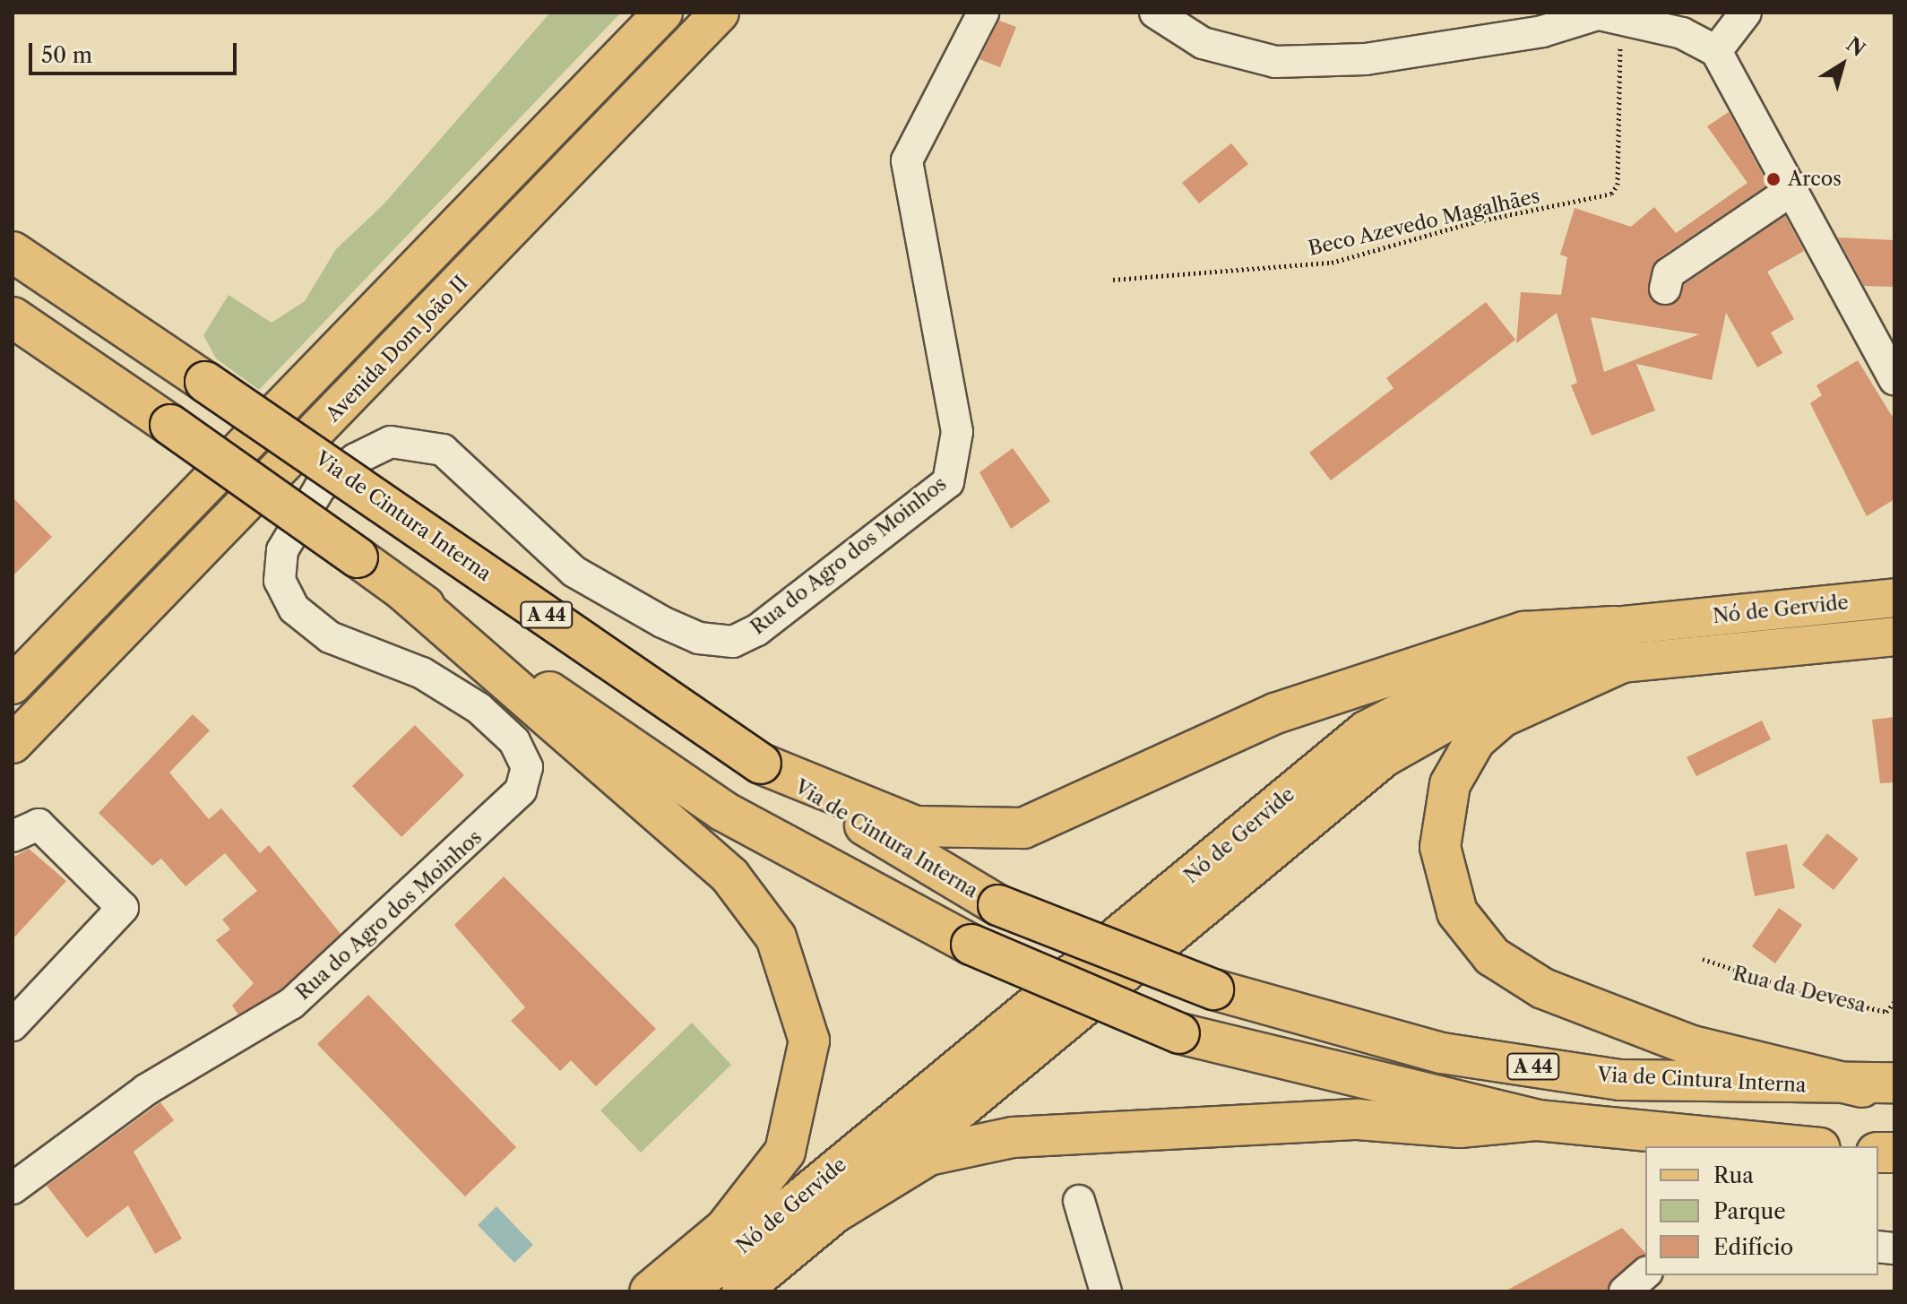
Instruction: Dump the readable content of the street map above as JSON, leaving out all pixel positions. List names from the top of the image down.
{
  "streets": {
    "highway": ["Via de Cintura Interna", "A 44"],
    "main road": ["Avenida Dom João II", "Nó de Gervide"],
    "street": ["Rua do Agro dos Moinhos"],
    "path": ["Beco Azevedo Magalhães", "Rua da Devesa"]
  },
  "places": ["Arcos"],
  "legend": ["Rua", "Parque", "Edifício"],
  "scale_bar": "50 m",
  "north": "top right"
}
